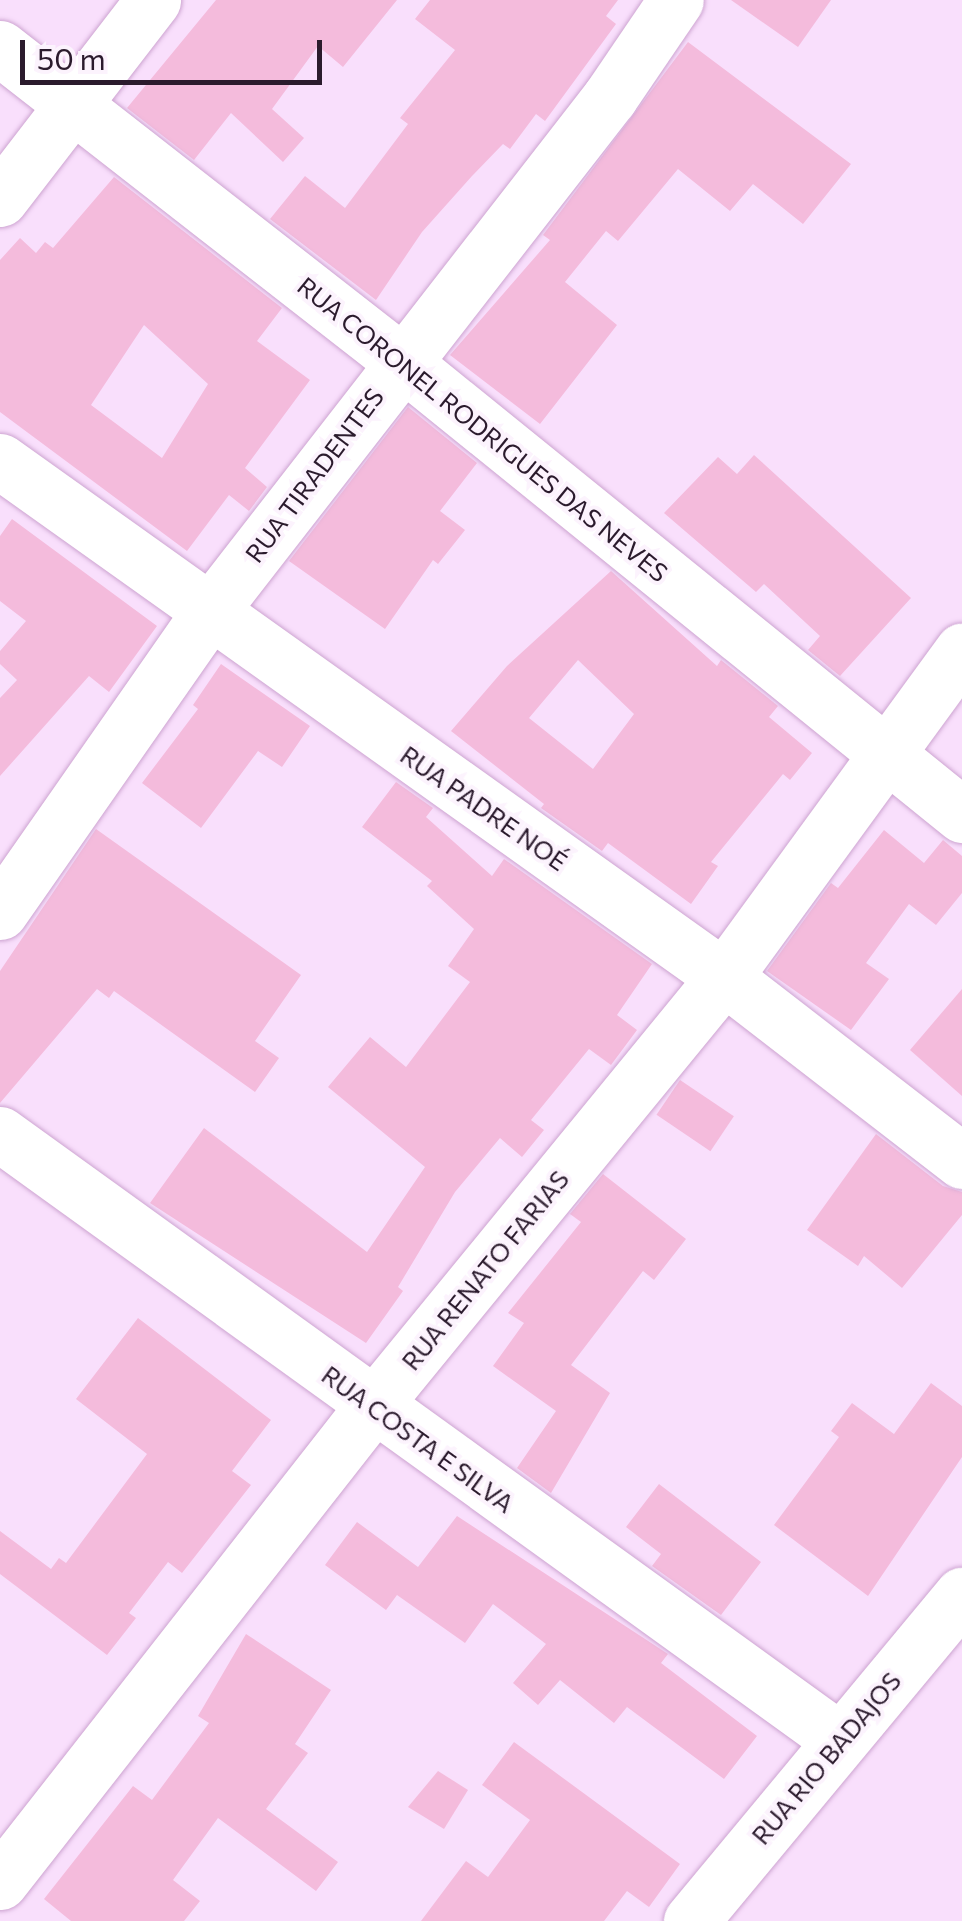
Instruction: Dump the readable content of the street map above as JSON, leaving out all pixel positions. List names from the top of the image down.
{
  "streets": {
    "street": [
      "RUA CORONEL RODRIGUES DAS NEVES",
      "RUA TIRADENTES",
      "RUA PADRE NOÉ",
      "RUA RENATO FARIAS",
      "RUA COSTA E SILVA",
      "RUA RIO BADAJOS"
    ]
  },
  "crossings": [
    ["RUA CORONEL RODRIGUES DAS NEVES", "RUA TIRADENTES"],
    ["RUA CORONEL RODRIGUES DAS NEVES", "RUA RENATO FARIAS"],
    ["RUA TIRADENTES", "RUA PADRE NOÉ"],
    ["RUA PADRE NOÉ", "RUA RENATO FARIAS"],
    ["RUA RENATO FARIAS", "RUA COSTA E SILVA"],
    ["RUA COSTA E SILVA", "RUA RIO BADAJOS"]
  ],
  "scale_bar": "50 m"
}
